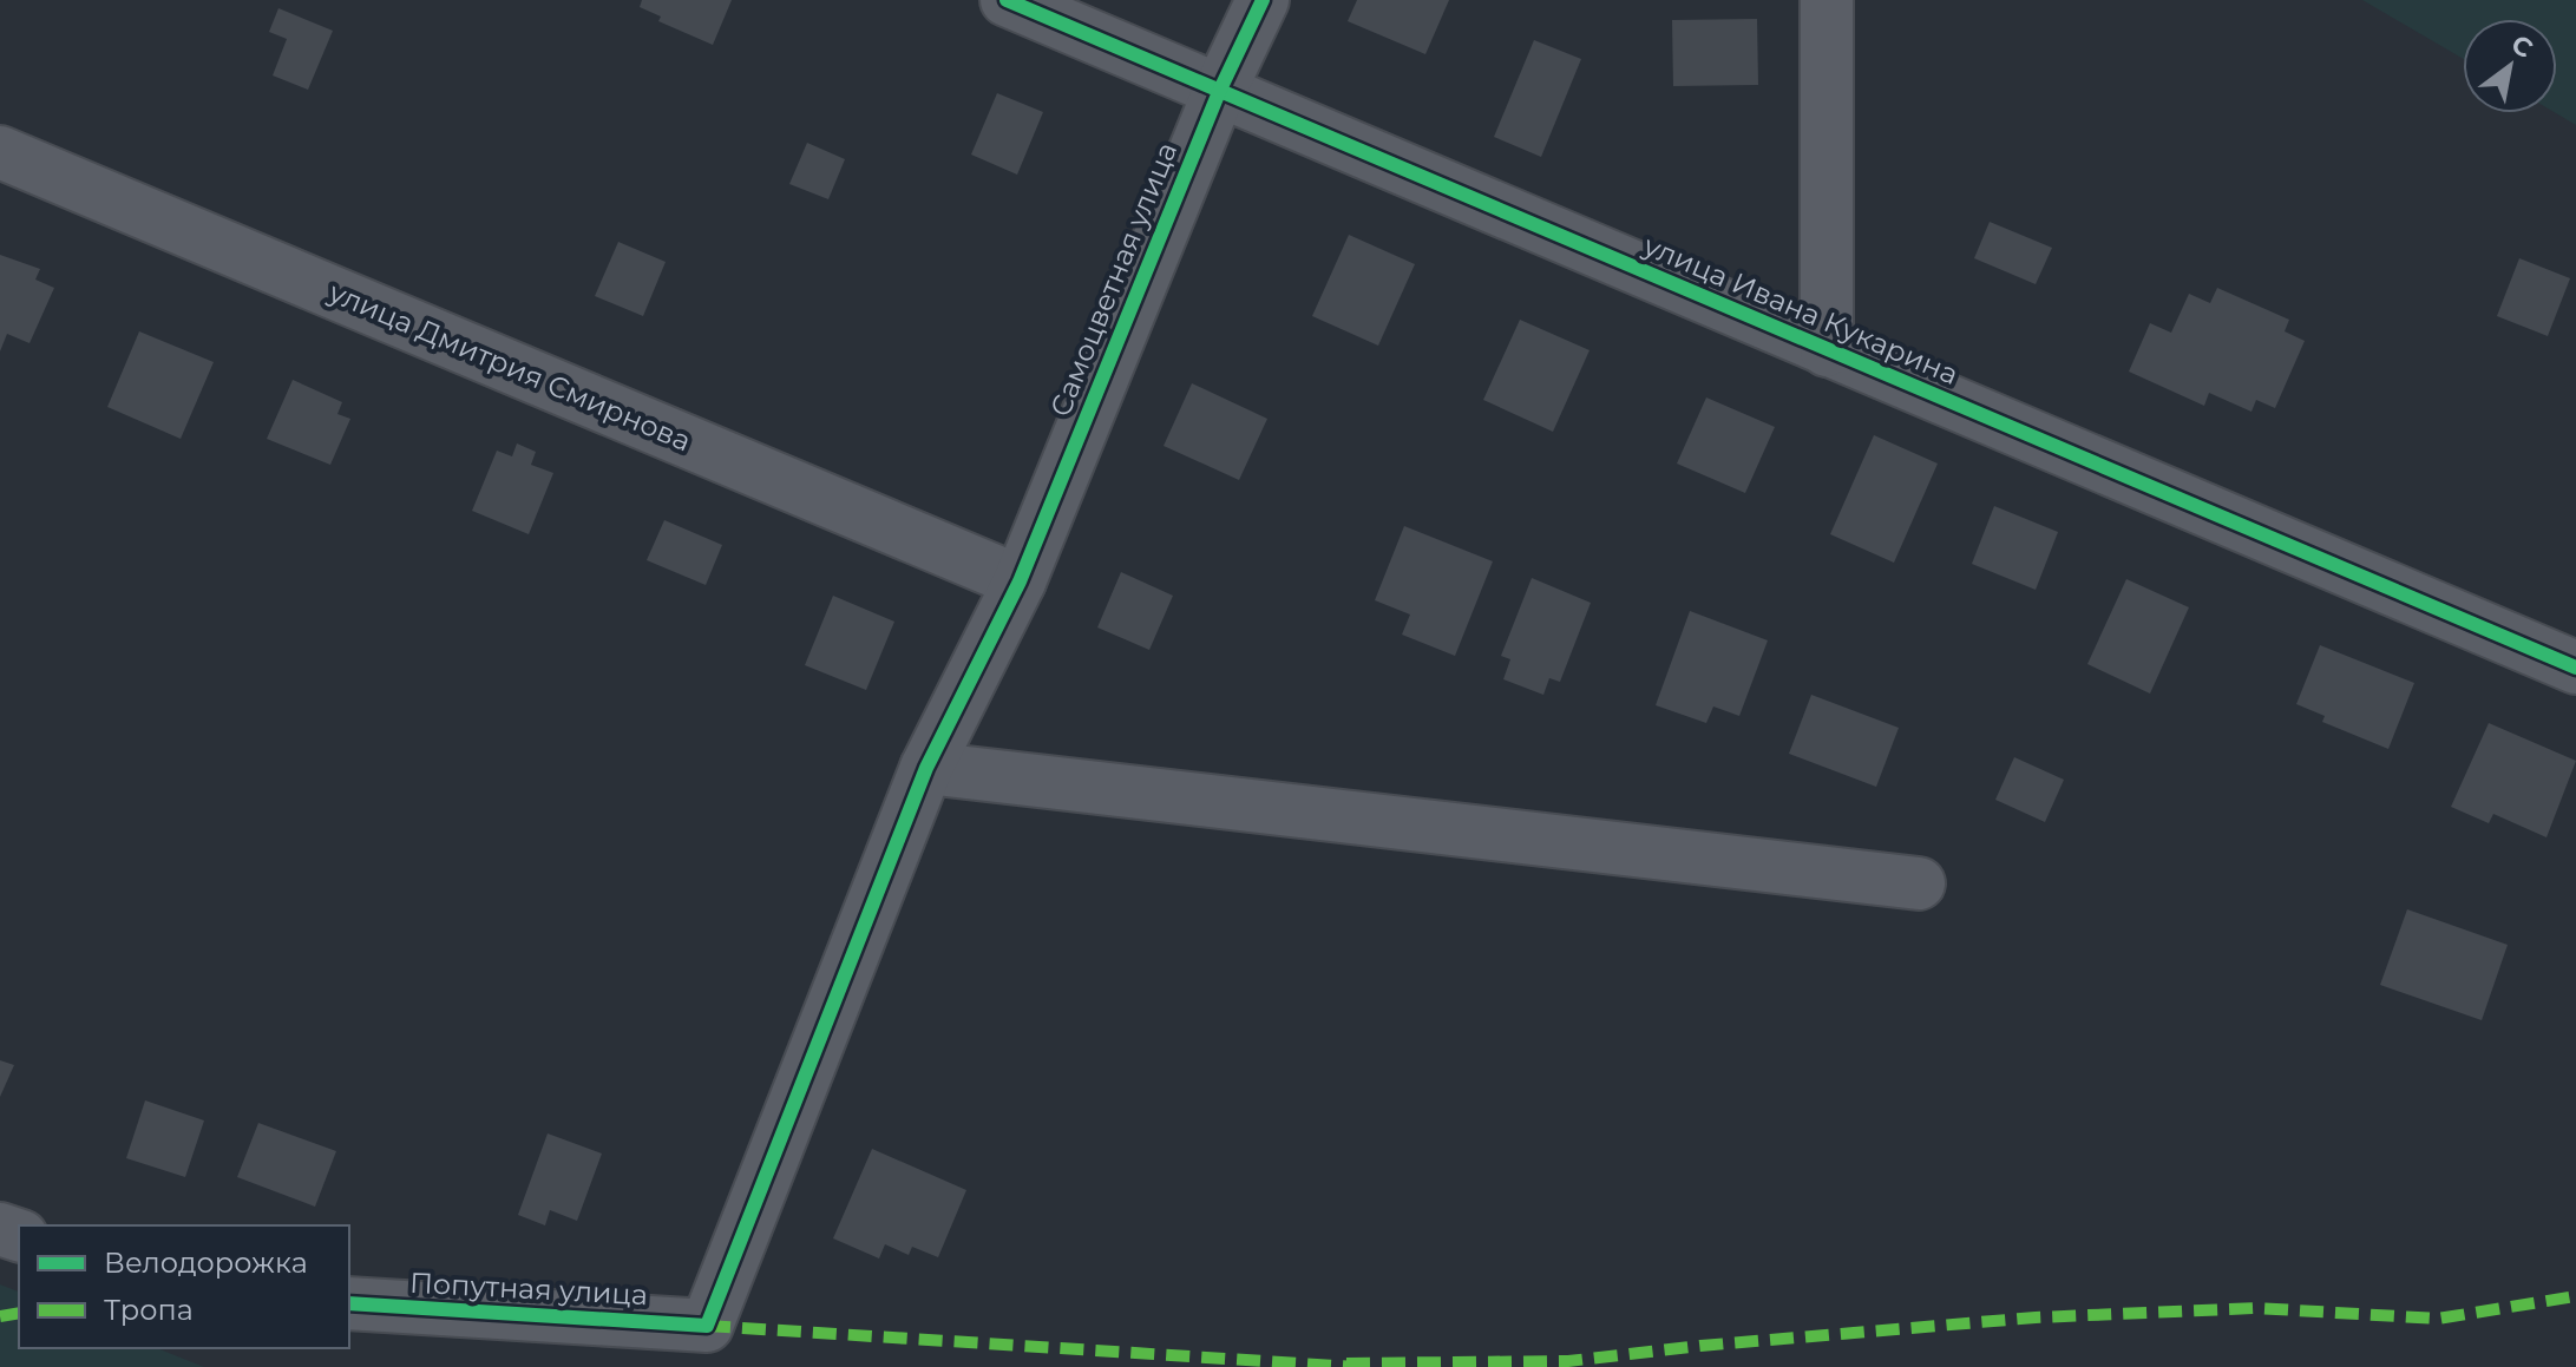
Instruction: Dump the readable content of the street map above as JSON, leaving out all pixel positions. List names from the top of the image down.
{
  "streets": {
    "street": [
      "Самоцветная улица",
      "улица Ивана Кукарина",
      "улица Дмитрия Смирнова",
      "Попутная улица"
    ]
  },
  "crossings": [
    ["Самоцветная улица", "улица Ивана Кукарина"],
    ["Самоцветная улица", "улица Дмитрия Смирнова"],
    ["Самоцветная улица", "Попутная улица"]
  ],
  "legend": ["Велодорожка", "Тропа"],
  "north": "top right"
}
